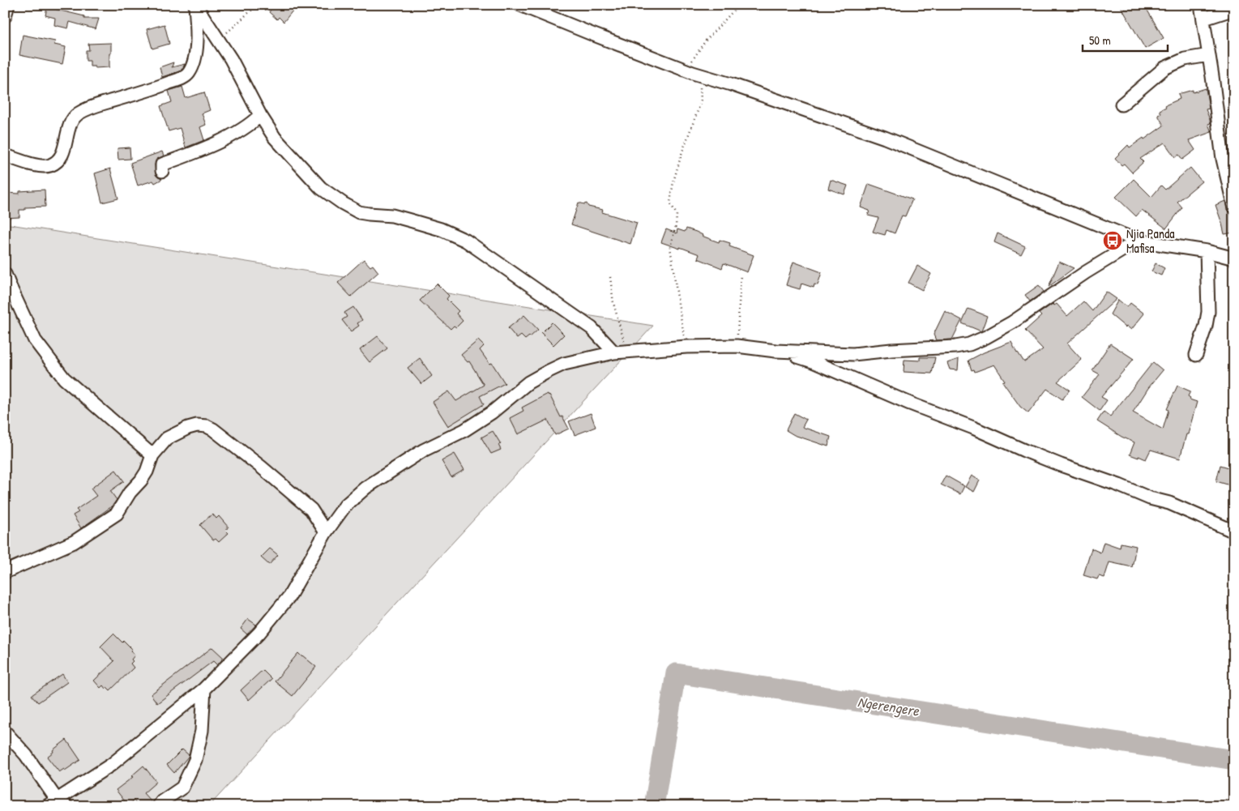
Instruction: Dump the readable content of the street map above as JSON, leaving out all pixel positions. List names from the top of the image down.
{
  "water": ["Ngerengere"],
  "places": {
    "bus stop": ["Njia Panda Mafisa"]
  },
  "scale_bar": "50 m"
}
